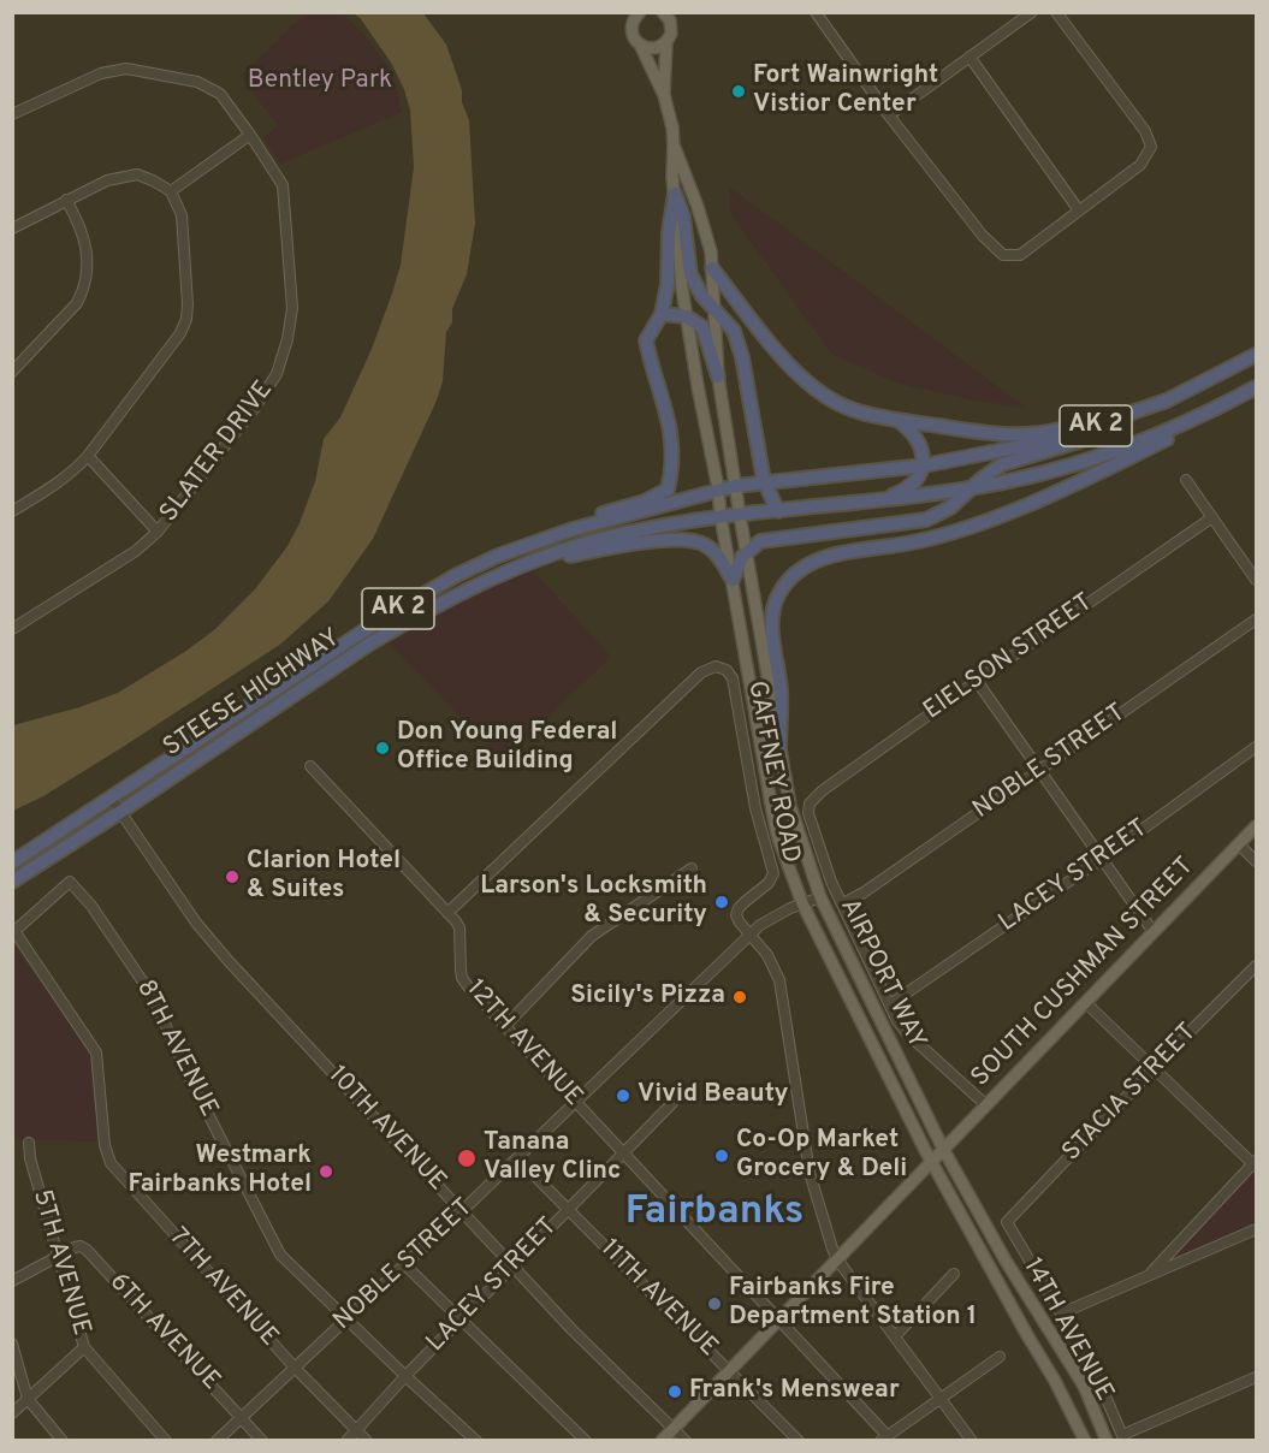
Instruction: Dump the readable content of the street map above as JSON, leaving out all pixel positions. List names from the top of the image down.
{
  "streets": {
    "highway": ["AK 2", "STEESE HIGHWAY"],
    "main road": ["SOUTH CUSHMAN STREET", "AIRPORT WAY"],
    "street": [
      "SLATER DRIVE",
      "EIELSON STREET",
      "NOBLE STREET",
      "GAFFNEY ROAD",
      "LACEY STREET",
      "12TH AVENUE",
      "8TH AVENUE",
      "STACIA STREET",
      "10TH AVENUE",
      "5TH AVENUE",
      "7TH AVENUE",
      "11TH AVENUE",
      "14TH AVENUE",
      "6TH AVENUE"
    ]
  },
  "crossings": [
    ["AK 2", "STEESE HIGHWAY"],
    ["AK 2", "AIRPORT WAY"],
    ["EIELSON STREET", "NOBLE STREET"],
    ["STEESE HIGHWAY", "AIRPORT WAY"],
    ["STEESE HIGHWAY", "10TH AVENUE"],
    ["NOBLE STREET", "GAFFNEY ROAD"],
    ["NOBLE STREET", "AIRPORT WAY"],
    ["NOBLE STREET", "12TH AVENUE"],
    ["NOBLE STREET", "8TH AVENUE"],
    ["NOBLE STREET", "10TH AVENUE"],
    ["NOBLE STREET", "7TH AVENUE"],
    ["NOBLE STREET", "11TH AVENUE"],
    ["NOBLE STREET", "6TH AVENUE"],
    ["GAFFNEY ROAD", "SOUTH CUSHMAN STREET"],
    ["GAFFNEY ROAD", "12TH AVENUE"],
    ["LACEY STREET", "12TH AVENUE"],
    ["LACEY STREET", "8TH AVENUE"],
    ["LACEY STREET", "10TH AVENUE"],
    ["LACEY STREET", "7TH AVENUE"],
    ["LACEY STREET", "11TH AVENUE"],
    ["SOUTH CUSHMAN STREET", "AIRPORT WAY"],
    ["SOUTH CUSHMAN STREET", "12TH AVENUE"],
    ["SOUTH CUSHMAN STREET", "10TH AVENUE"],
    ["SOUTH CUSHMAN STREET", "11TH AVENUE"],
    ["8TH AVENUE", "7TH AVENUE"],
    ["STACIA STREET", "14TH AVENUE"],
    ["5TH AVENUE", "6TH AVENUE"]
  ],
  "districts": ["Fairbanks"],
  "parks": ["Bentley Park"],
  "places": [
    "Fort Wainwright Vistior Center",
    "Don Young Federal Office Building",
    "Clarion Hotel & Suites",
    "Larson's Locksmith & Security",
    "Sicily's Pizza",
    "Vivid Beauty",
    "Co-Op Market Grocery & Deli",
    "Tanana Valley Clinc",
    "Westmark Fairbanks Hotel",
    "Fairbanks Fire Department Station 1",
    "Frank's Menswear"
  ]
}
